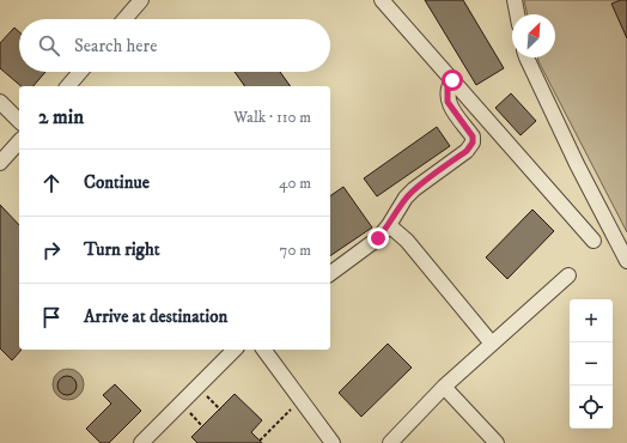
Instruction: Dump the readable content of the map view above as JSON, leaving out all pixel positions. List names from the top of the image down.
{
  "north": "top right",
  "page": {
    "search": "Search here",
    "heading": ["2 min", "Walk · 110 m"],
    "list": [
      ["Continue", "40 m"],
      ["Turn right", "70 m"],
      "Arrive at destination"
    ],
    "map_buttons": ["+", "−"]
  }
}
